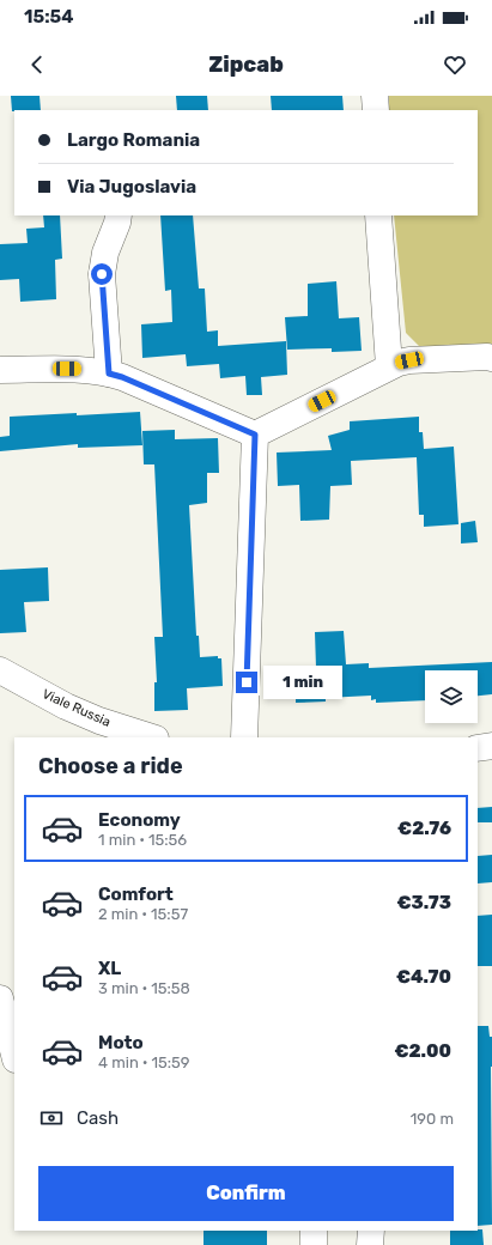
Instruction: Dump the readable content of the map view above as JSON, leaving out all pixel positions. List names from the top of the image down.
{
  "streets": {
    "street": ["Viale Russia"]
  },
  "page": {
    "status": "15:54",
    "header": "Zipcab",
    "banner": ["Largo Romania", "Via Jugoslavia"],
    "bubble": "1 min",
    "heading": "Choose a ride",
    "list": [
      {
        "name": "Economy",
        "note": "1 min · 15:56",
        "value": "€2.76"
      },
      {
        "name": "Comfort",
        "note": "2 min · 15:57",
        "value": "€3.73"
      },
      {
        "name": "XL",
        "note": "3 min · 15:58",
        "value": "€4.70"
      },
      {
        "name": "Moto",
        "note": "4 min · 15:59",
        "value": "€2.00"
      }
    ],
    "pay": ["Cash", "190 m"],
    "buttons": "Confirm"
  }
}
